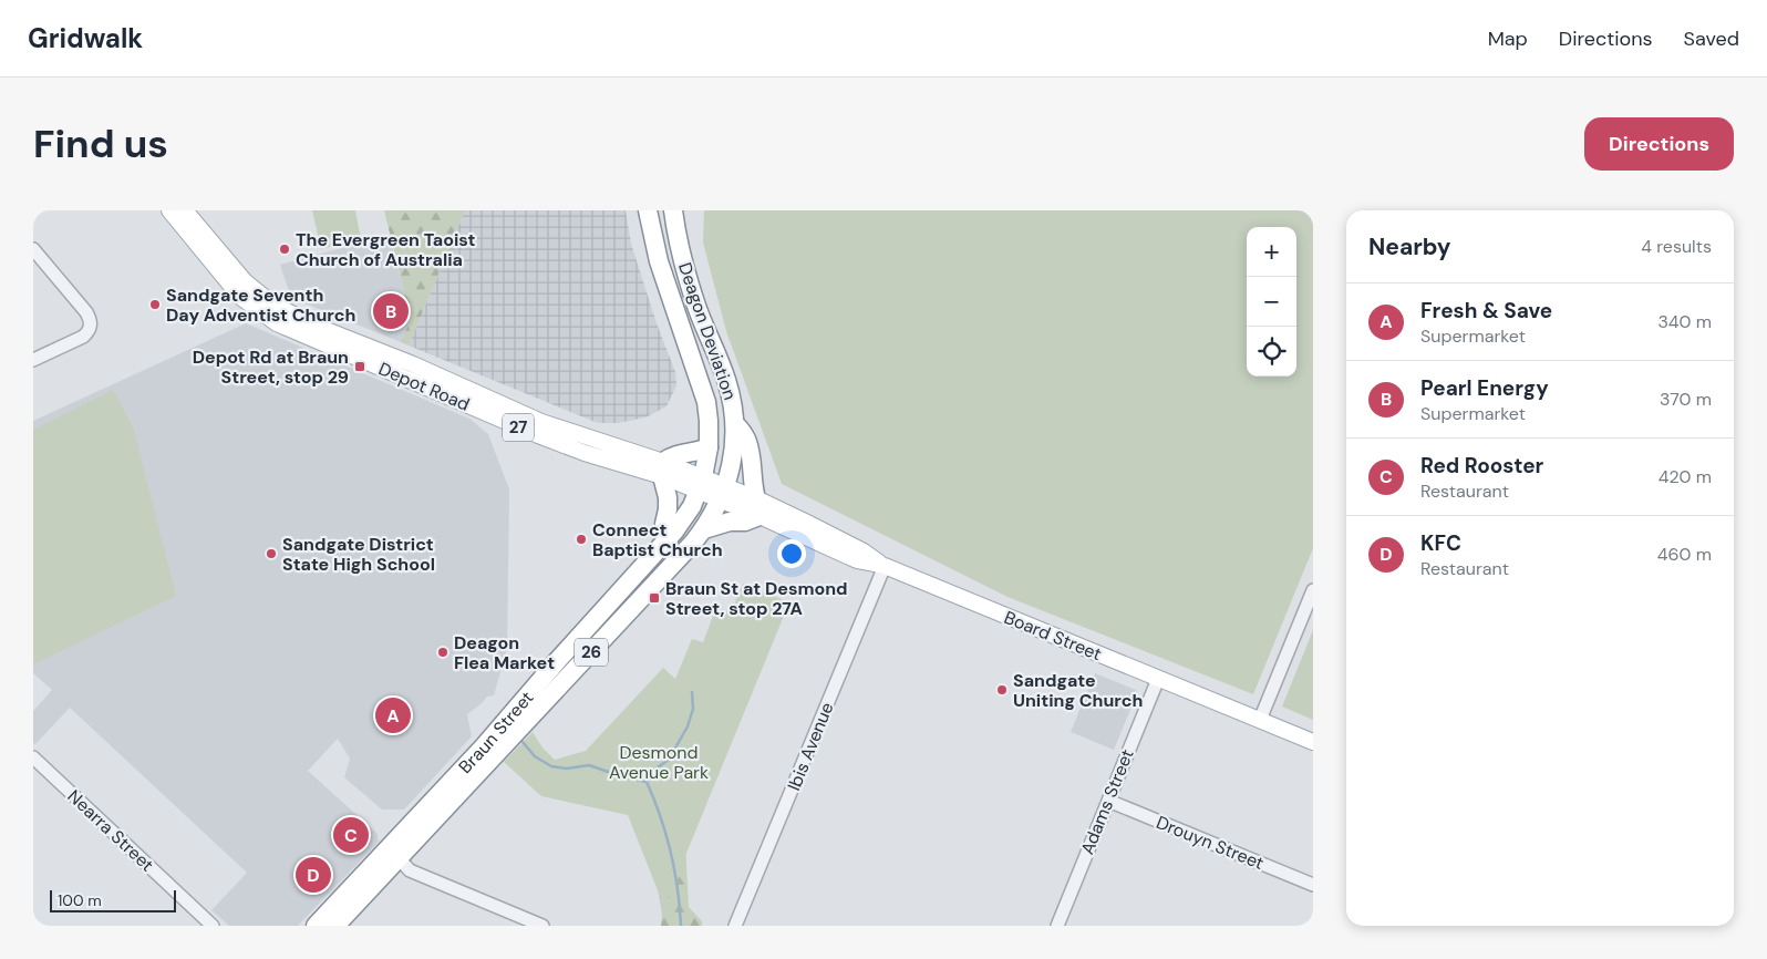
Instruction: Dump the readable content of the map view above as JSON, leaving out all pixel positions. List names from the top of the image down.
{
  "streets": {
    "highway": ["Deagon Deviation", "26", "Braun Street"],
    "main road": ["Depot Road", "27", "Board Street"],
    "street": [
      "Ibis Avenue",
      "Adams Street",
      "Nearra Street",
      "Drouyn Street"
    ]
  },
  "crossings": [
    ["Deagon Deviation", "Depot Road"],
    ["Deagon Deviation", "Board Street"],
    ["Deagon Deviation", "26"],
    ["Deagon Deviation", "Braun Street"],
    ["Depot Road", "Board Street"],
    ["Depot Road", "26"],
    ["Depot Road", "Braun Street"],
    ["Board Street", "26"],
    ["Board Street", "Ibis Avenue"],
    ["Board Street", "Adams Street"],
    ["26", "Braun Street"],
    ["Adams Street", "Drouyn Street"]
  ],
  "parks": ["Desmond Avenue Park"],
  "places": {
    "other": [
      "The Evergreen Taoist Church of Australia",
      "Sandgate Seventh Day Adventist Church",
      "Connect Baptist Church",
      "Sandgate District State High School",
      "Deagon Flea Market",
      "Sandgate Uniting Church"
    ],
    "transit": ["Depot Rd at Braun Street, stop 29", "Braun St at Desmond Street, stop 27A"]
  },
  "scale_bar": "100 m",
  "page": {
    "header": "Gridwalk",
    "nav": ["Map", "Directions", "Saved"],
    "buttons": "Directions",
    "title": "Find us",
    "heading": ["Nearby", "4 results"],
    "map_buttons": ["+", "−"],
    "list": [
      {
        "mark": "A",
        "name": "Fresh & Save",
        "note": "Supermarket",
        "value": "340 m"
      },
      {
        "mark": "B",
        "name": "Pearl Energy",
        "note": "Supermarket",
        "value": "370 m"
      },
      {
        "mark": "C",
        "name": "Red Rooster",
        "note": "Restaurant",
        "value": "420 m"
      },
      {
        "mark": "D",
        "name": "KFC",
        "note": "Restaurant",
        "value": "460 m"
      }
    ],
    "pins": [
      "B",
      "A",
      "C",
      "D"
    ],
    "scale": "100 m"
  }
}
